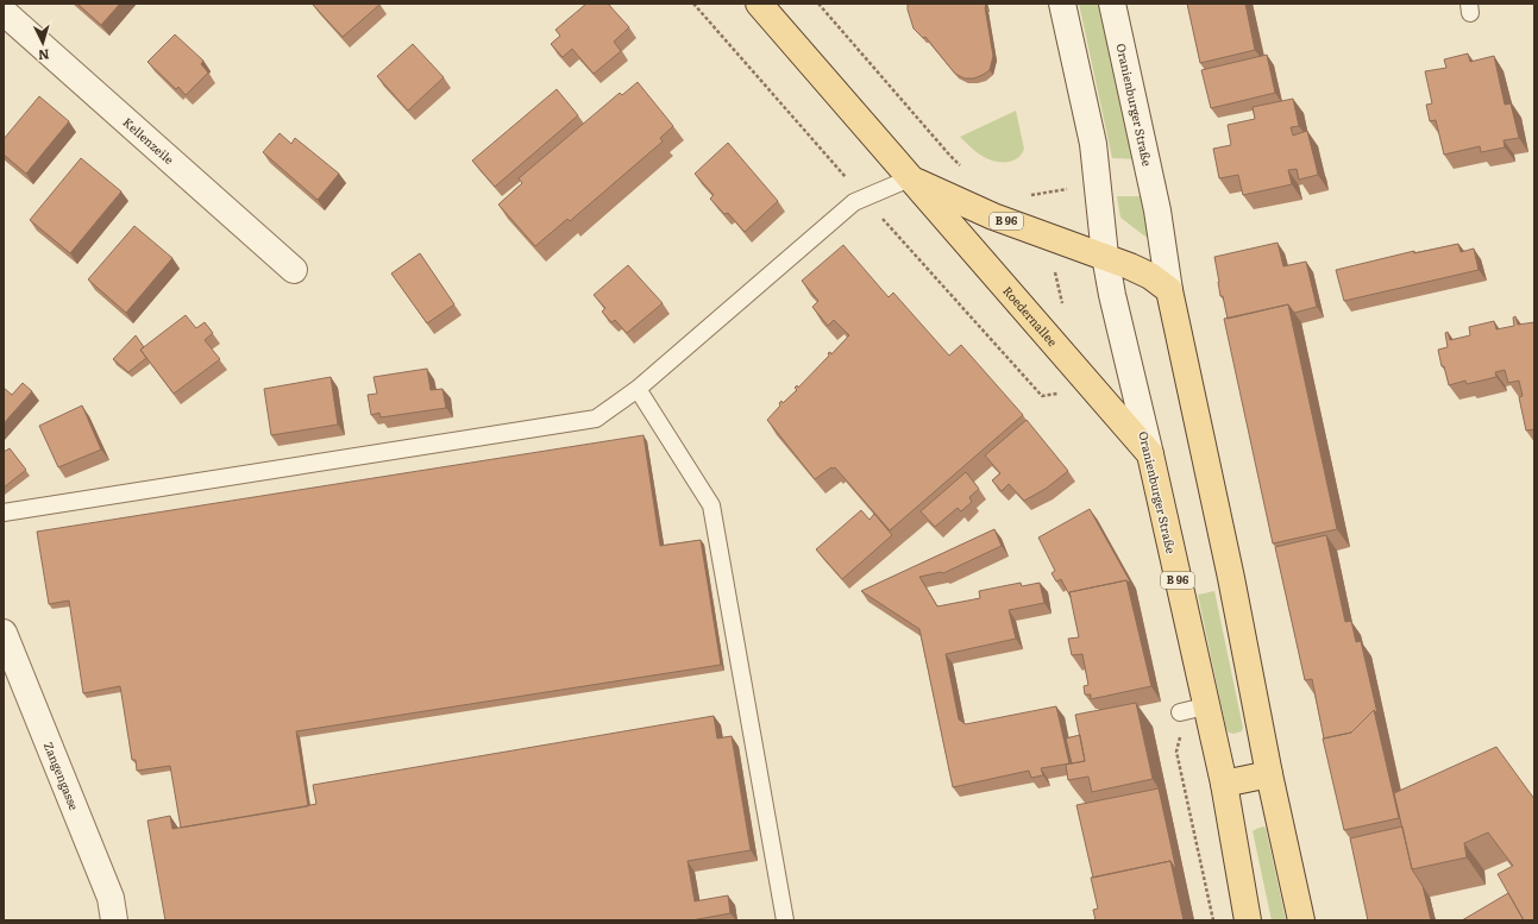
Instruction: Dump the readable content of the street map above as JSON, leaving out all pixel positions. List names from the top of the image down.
{
  "streets": {
    "main road": [
      "Oranienburger Straße",
      "Kellenzeile",
      "B 96",
      "Roedernallee",
      "Zangengasse"
    ]
  },
  "crossings": [
    ["Oranienburger Straße", "B 96"],
    ["Oranienburger Straße", "Roedernallee"],
    ["B 96", "Roedernallee"]
  ],
  "north": "bottom"
}
